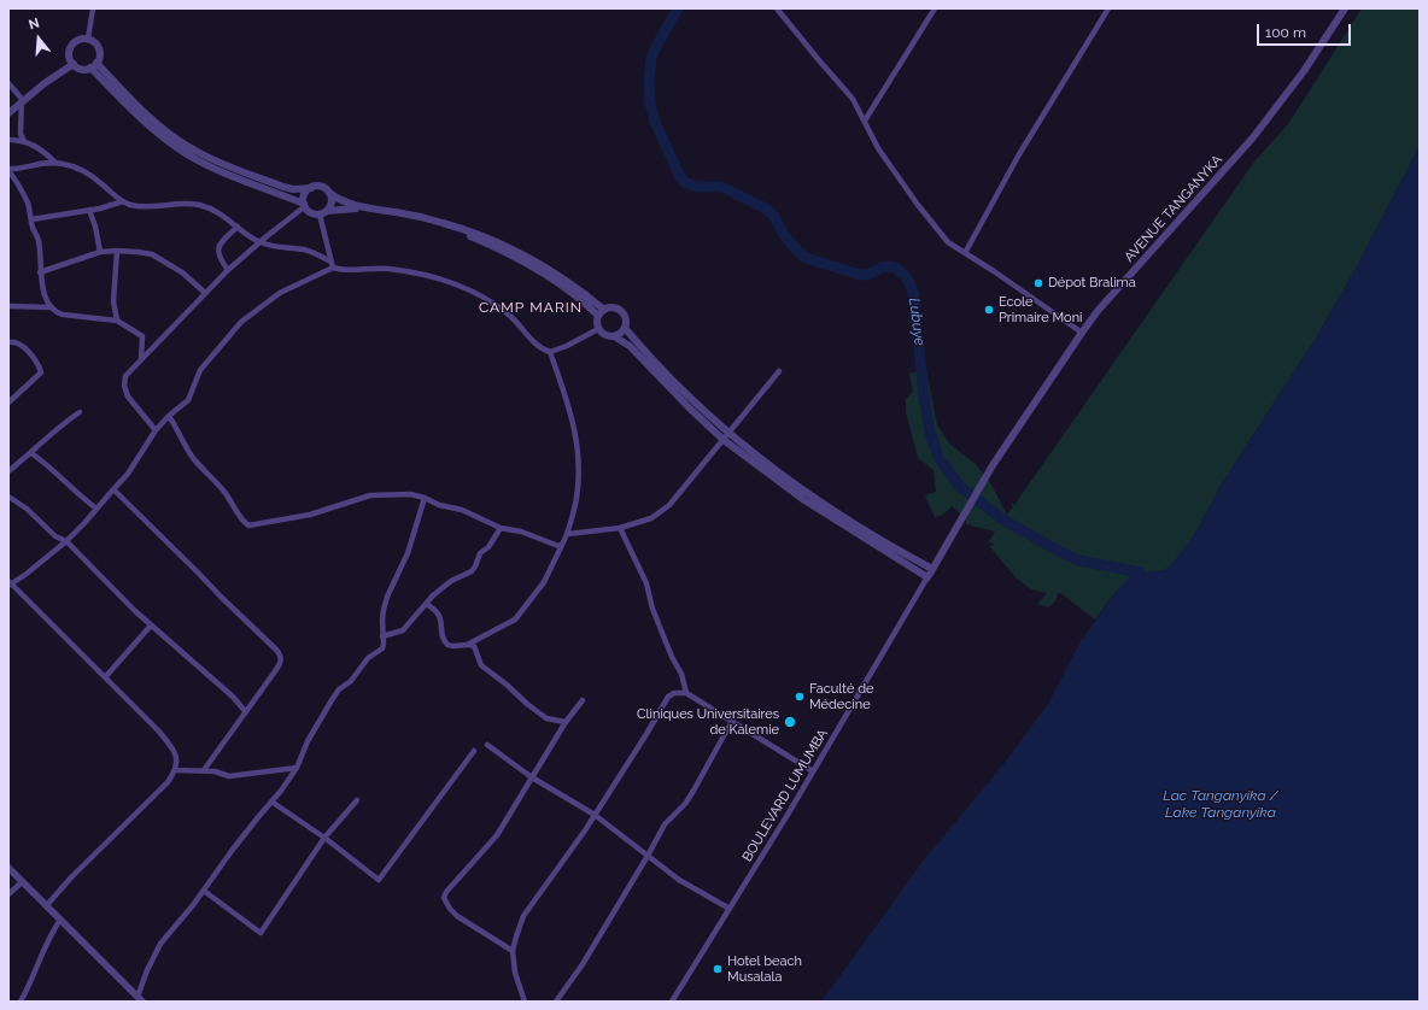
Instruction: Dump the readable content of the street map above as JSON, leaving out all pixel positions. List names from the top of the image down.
{
  "streets": {
    "street": ["AVENUE TANGANYKA", "BOULEVARD LUMUMBA"]
  },
  "crossings": [
    ["AVENUE TANGANYKA", "BOULEVARD LUMUMBA"]
  ],
  "districts": ["CAMP MARIN"],
  "water": ["Lubuye", "Lac Tanganyika / Lake Tanganyika"],
  "places": [
    "Dépot Bralima",
    "Ecole Primaire Moni",
    "Faculté de Médecine",
    "Cliniques Universitaires de Kalemie",
    "Hotel beach Musalala"
  ],
  "scale_bar": "100 m",
  "north": "top"
}
